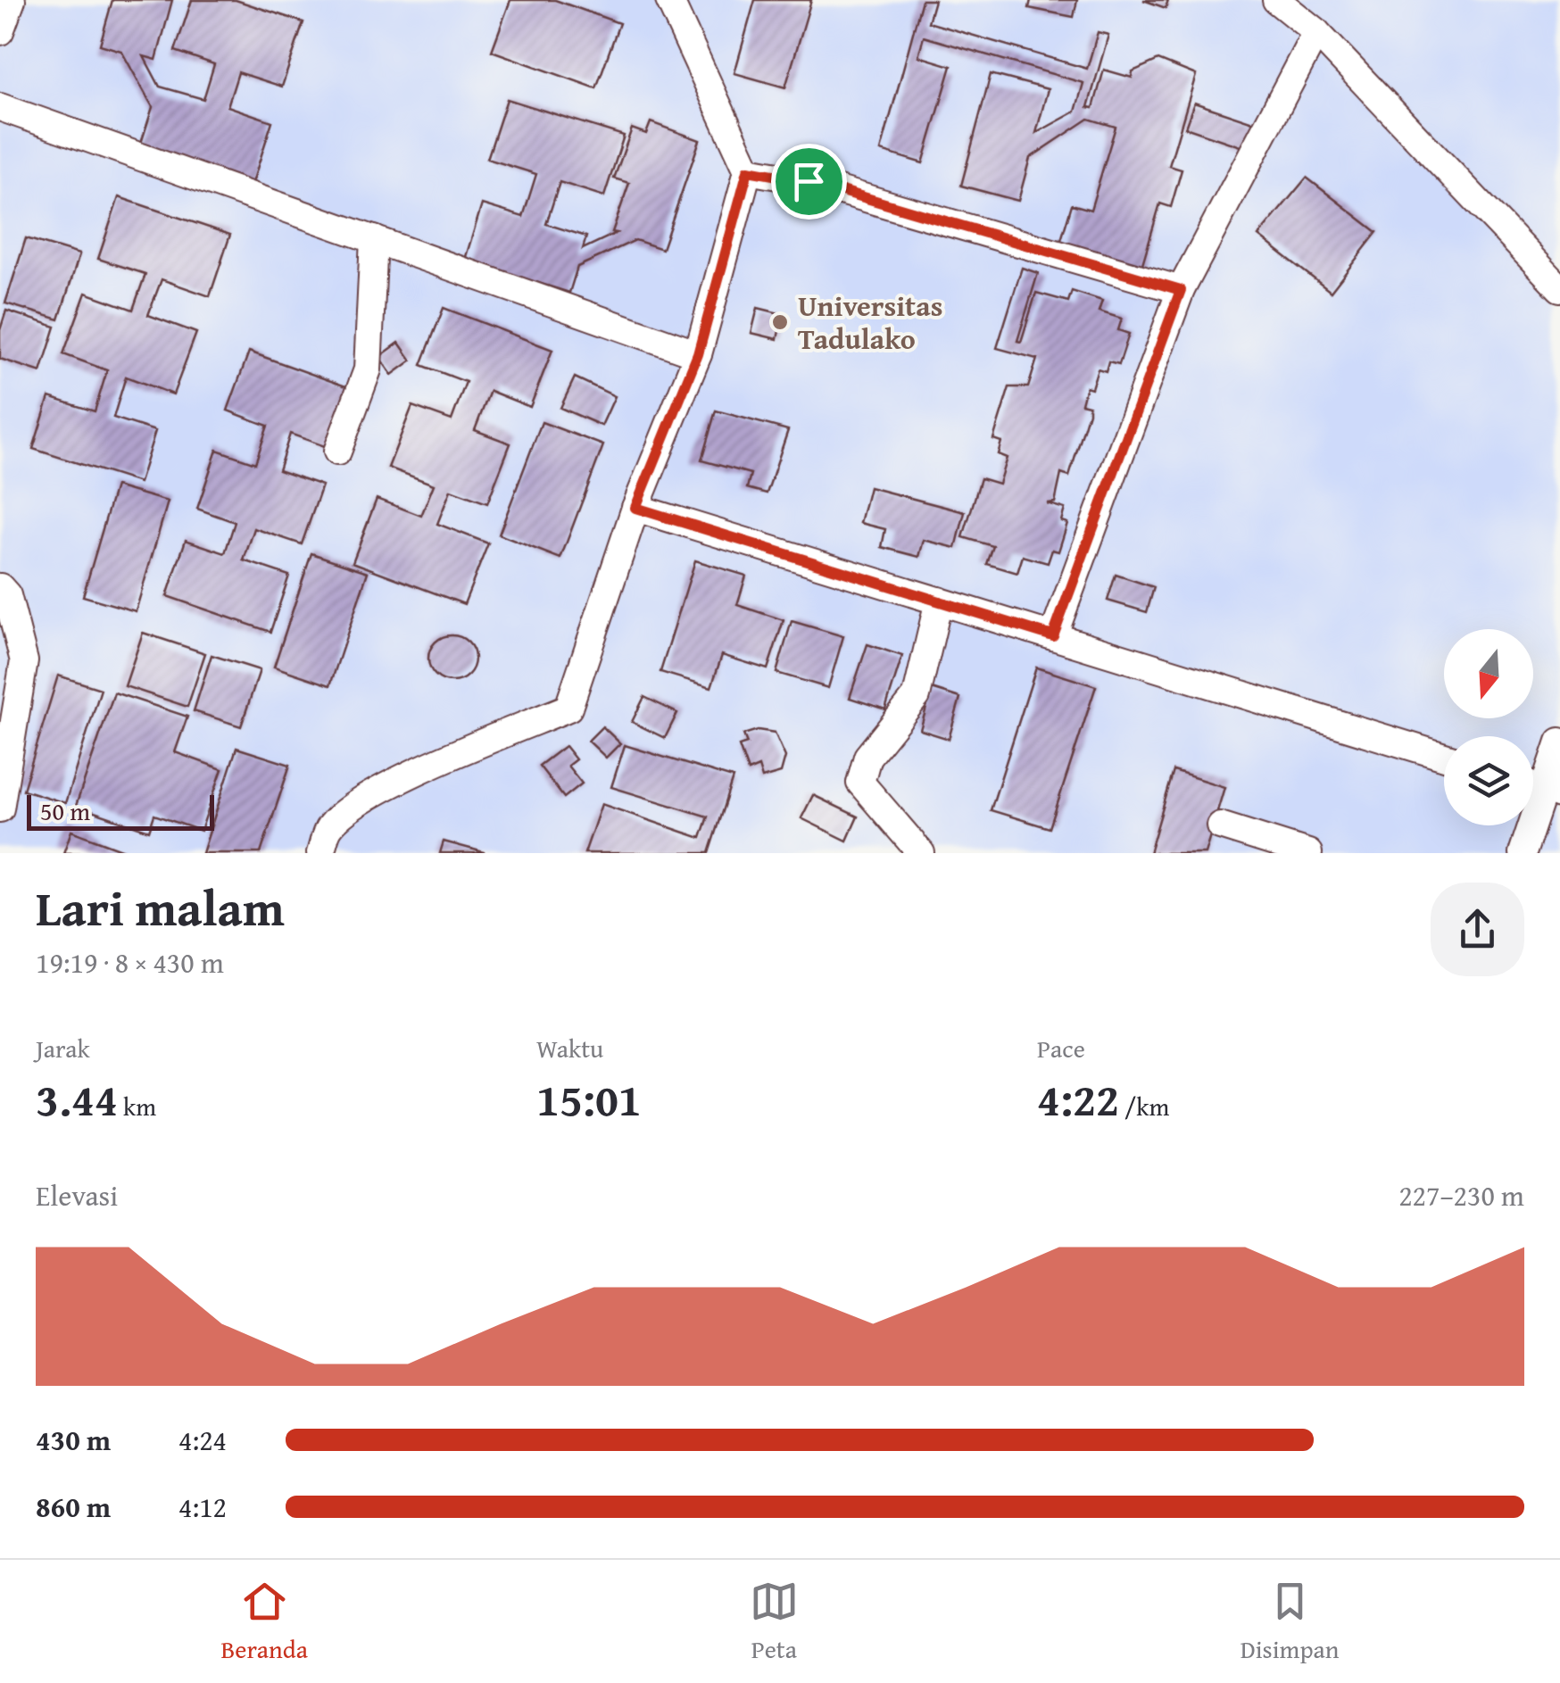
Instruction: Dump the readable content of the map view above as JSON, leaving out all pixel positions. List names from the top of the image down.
{
  "places": ["Universitas Tadulako"],
  "scale_bar": "50 m",
  "north": "bottom",
  "page": {
    "scale": "50 m",
    "heading": ["Lari malam", "19:19 · 8 × 430 m"],
    "stats": [
      ["Jarak", "3.44 km"],
      ["Waktu", "15:01"],
      ["Pace", "4:22 /km"]
    ],
    "chart": ["Elevasi", "227–230 m"],
    "list": [
      {
        "name": "430 m",
        "note": "4:24"
      },
      {
        "name": "860 m",
        "note": "4:12"
      }
    ],
    "tabs": ["Beranda", "Peta", "Disimpan"]
  }
}
